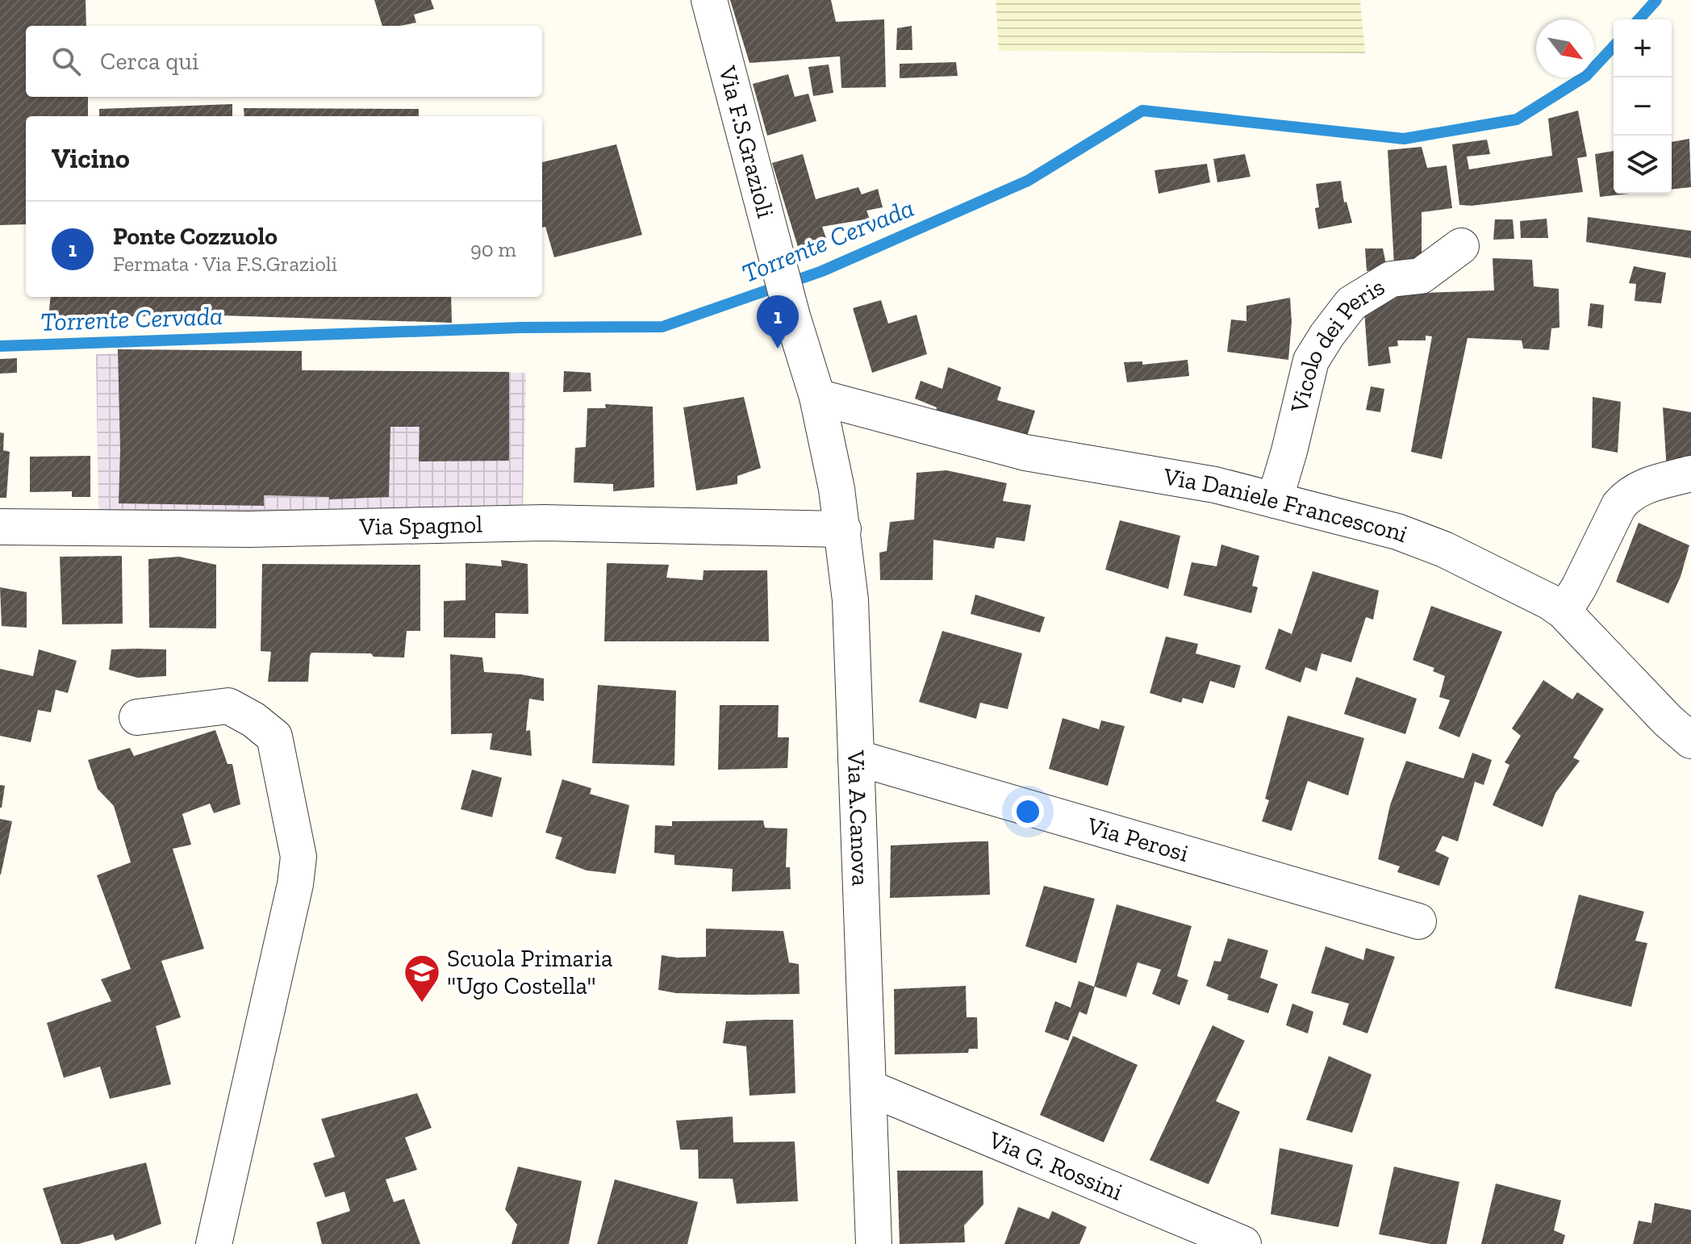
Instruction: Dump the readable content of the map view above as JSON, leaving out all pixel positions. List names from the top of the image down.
{
  "streets": {
    "street": [
      "Via F.S.Grazioli",
      "Vicolo dei Peris",
      "Via Daniele Francesconi",
      "Via Spagnol",
      "Via A.Canova",
      "Via Perosi",
      "Via G. Rossini"
    ]
  },
  "crossings": [
    ["Via F.S.Grazioli", "Via Daniele Francesconi"],
    ["Via F.S.Grazioli", "Via A.Canova"],
    ["Vicolo dei Peris", "Via Daniele Francesconi"],
    ["Via Daniele Francesconi", "Via A.Canova"],
    ["Via Spagnol", "Via A.Canova"],
    ["Via A.Canova", "Via Perosi"],
    ["Via A.Canova", "Via G. Rossini"]
  ],
  "water": ["Torrente Cervada"],
  "places": {
    "school or university": ["Scuola Primaria \"Ugo Costella\""]
  },
  "north": "bottom right",
  "page": {
    "map_buttons": ["+", "−"],
    "search": "Cerca qui",
    "heading": "Vicino",
    "list": [
      {
        "mark": "1",
        "name": "Ponte Cozzuolo",
        "note": "Fermata · Via F.S.Grazioli",
        "value": "90 m"
      }
    ],
    "pins": "1"
  }
}
